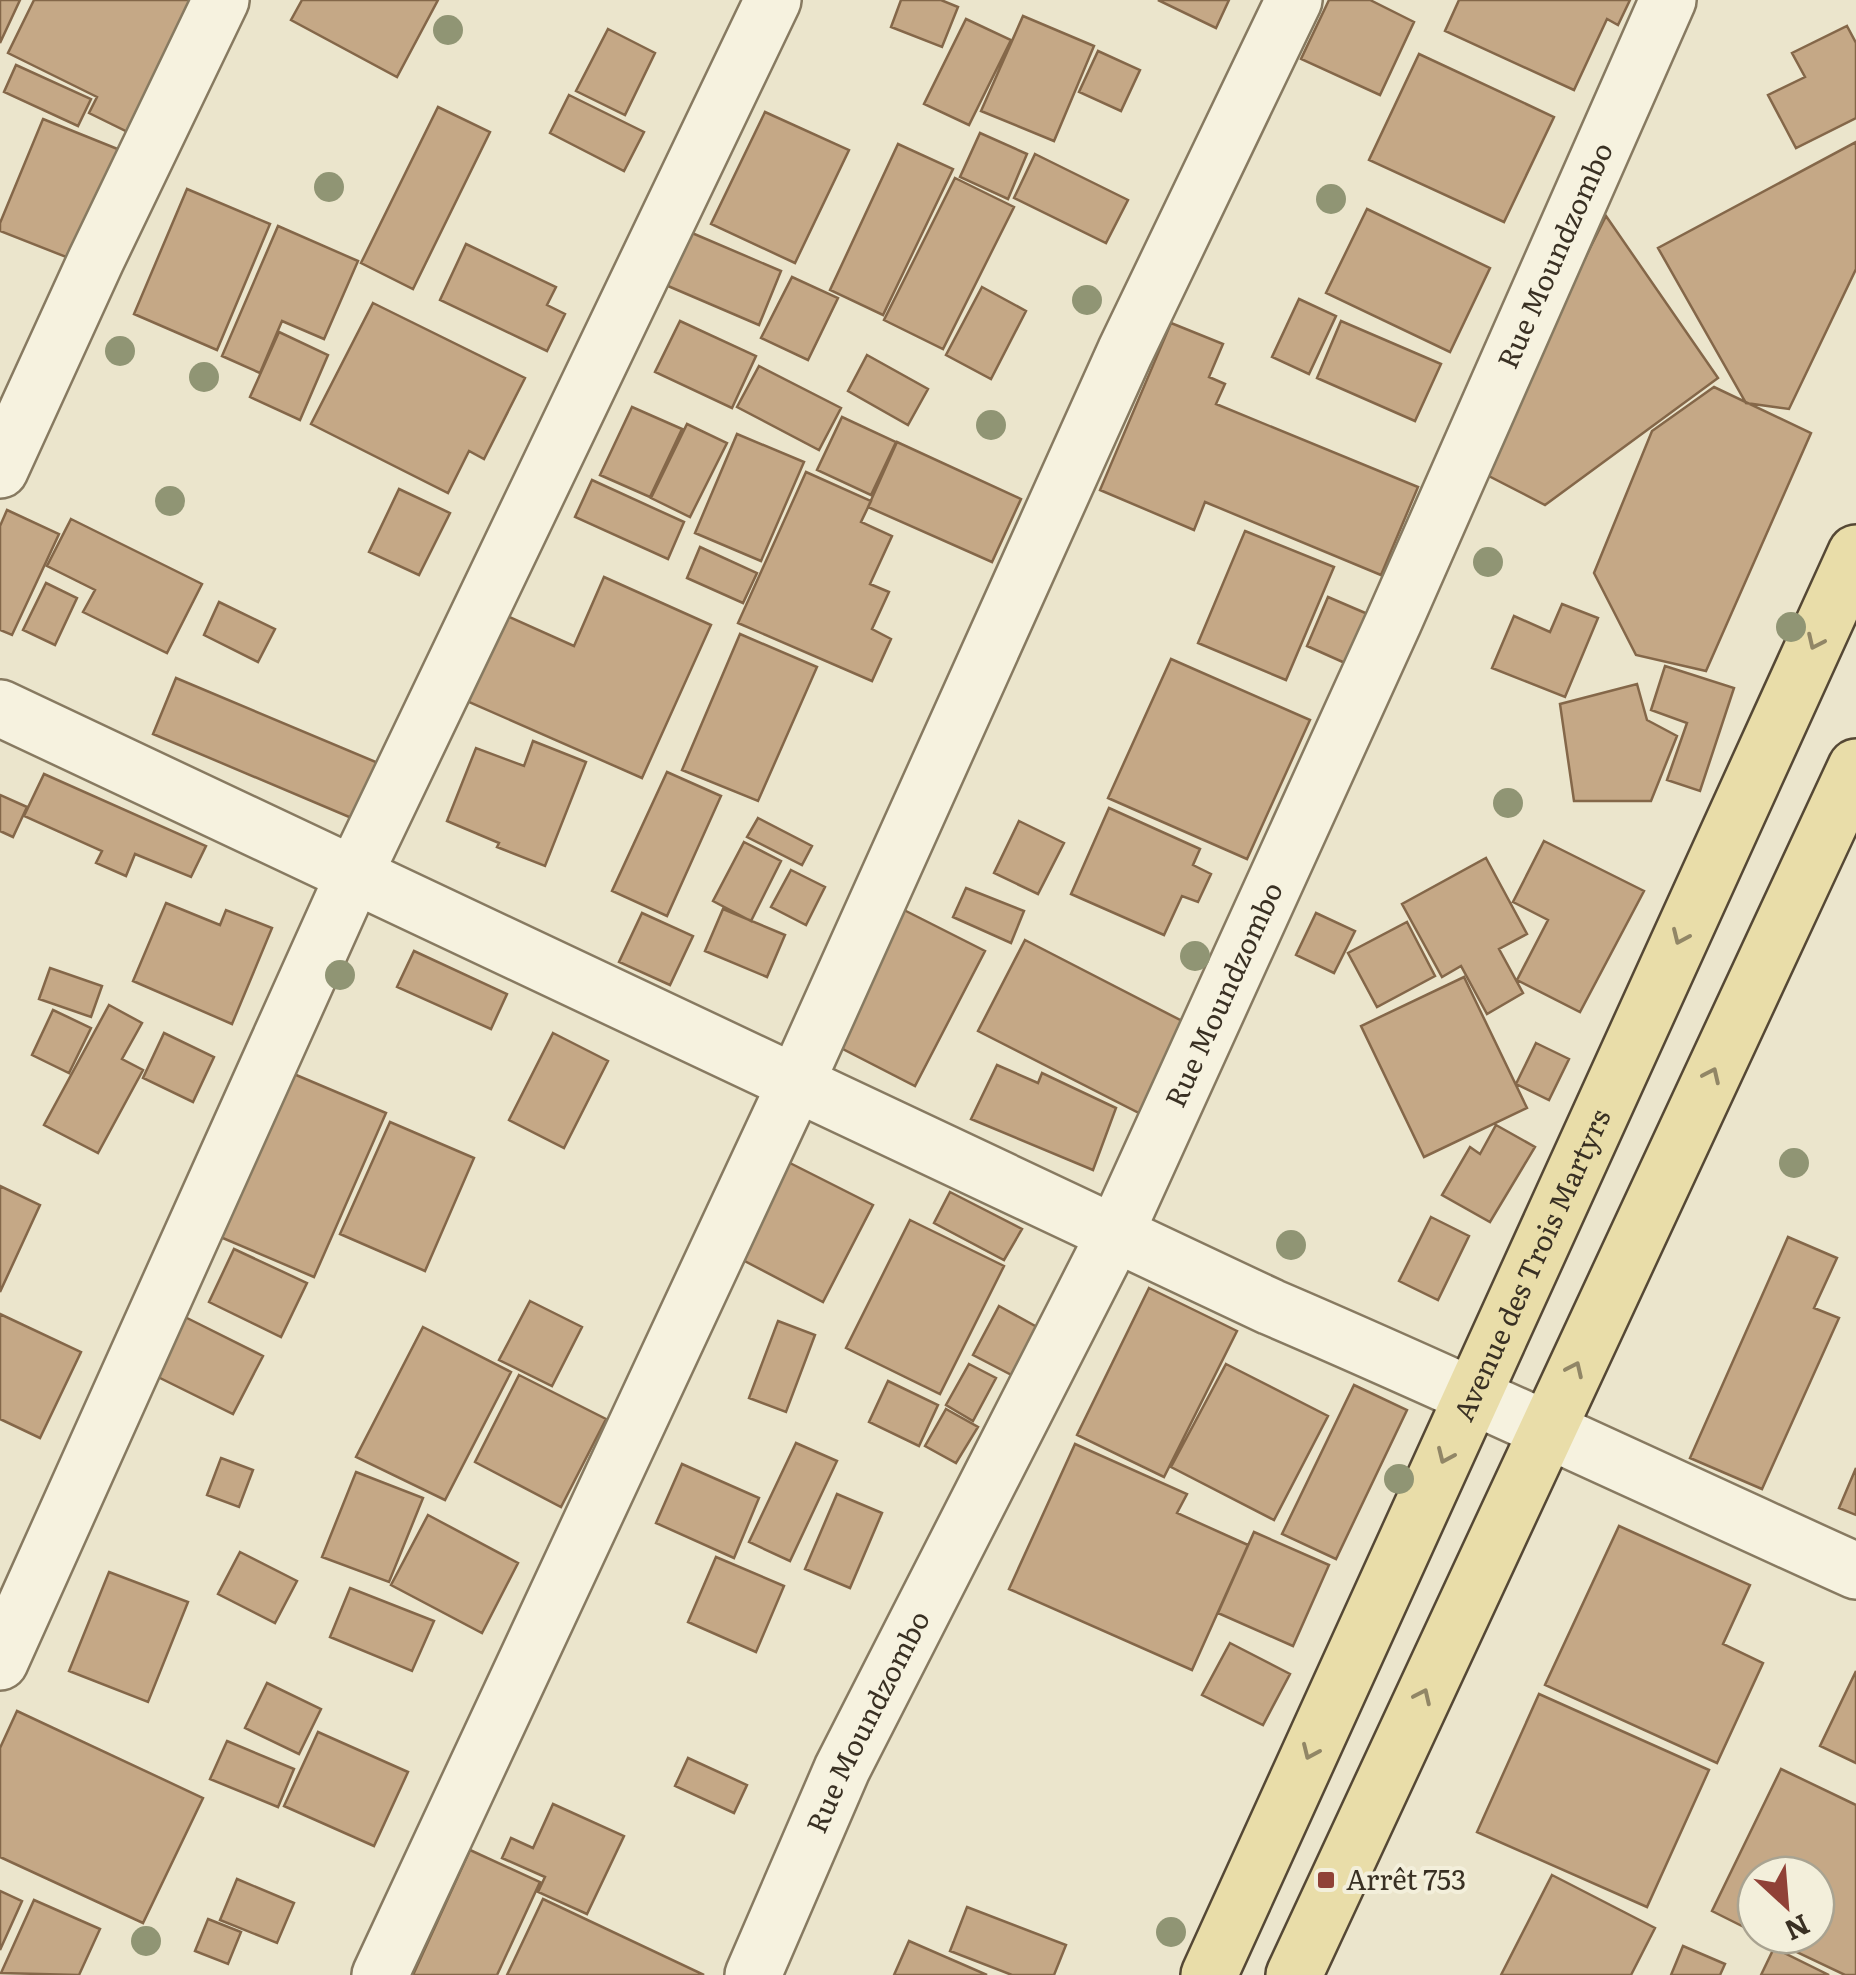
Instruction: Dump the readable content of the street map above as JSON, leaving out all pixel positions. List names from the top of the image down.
{
  "streets": {
    "main road": ["Avenue des Trois Martyrs"],
    "street": ["Rue Moundzombo"]
  },
  "places": {
    "transit": ["Arrêt 753"]
  },
  "north": "bottom right"
}
